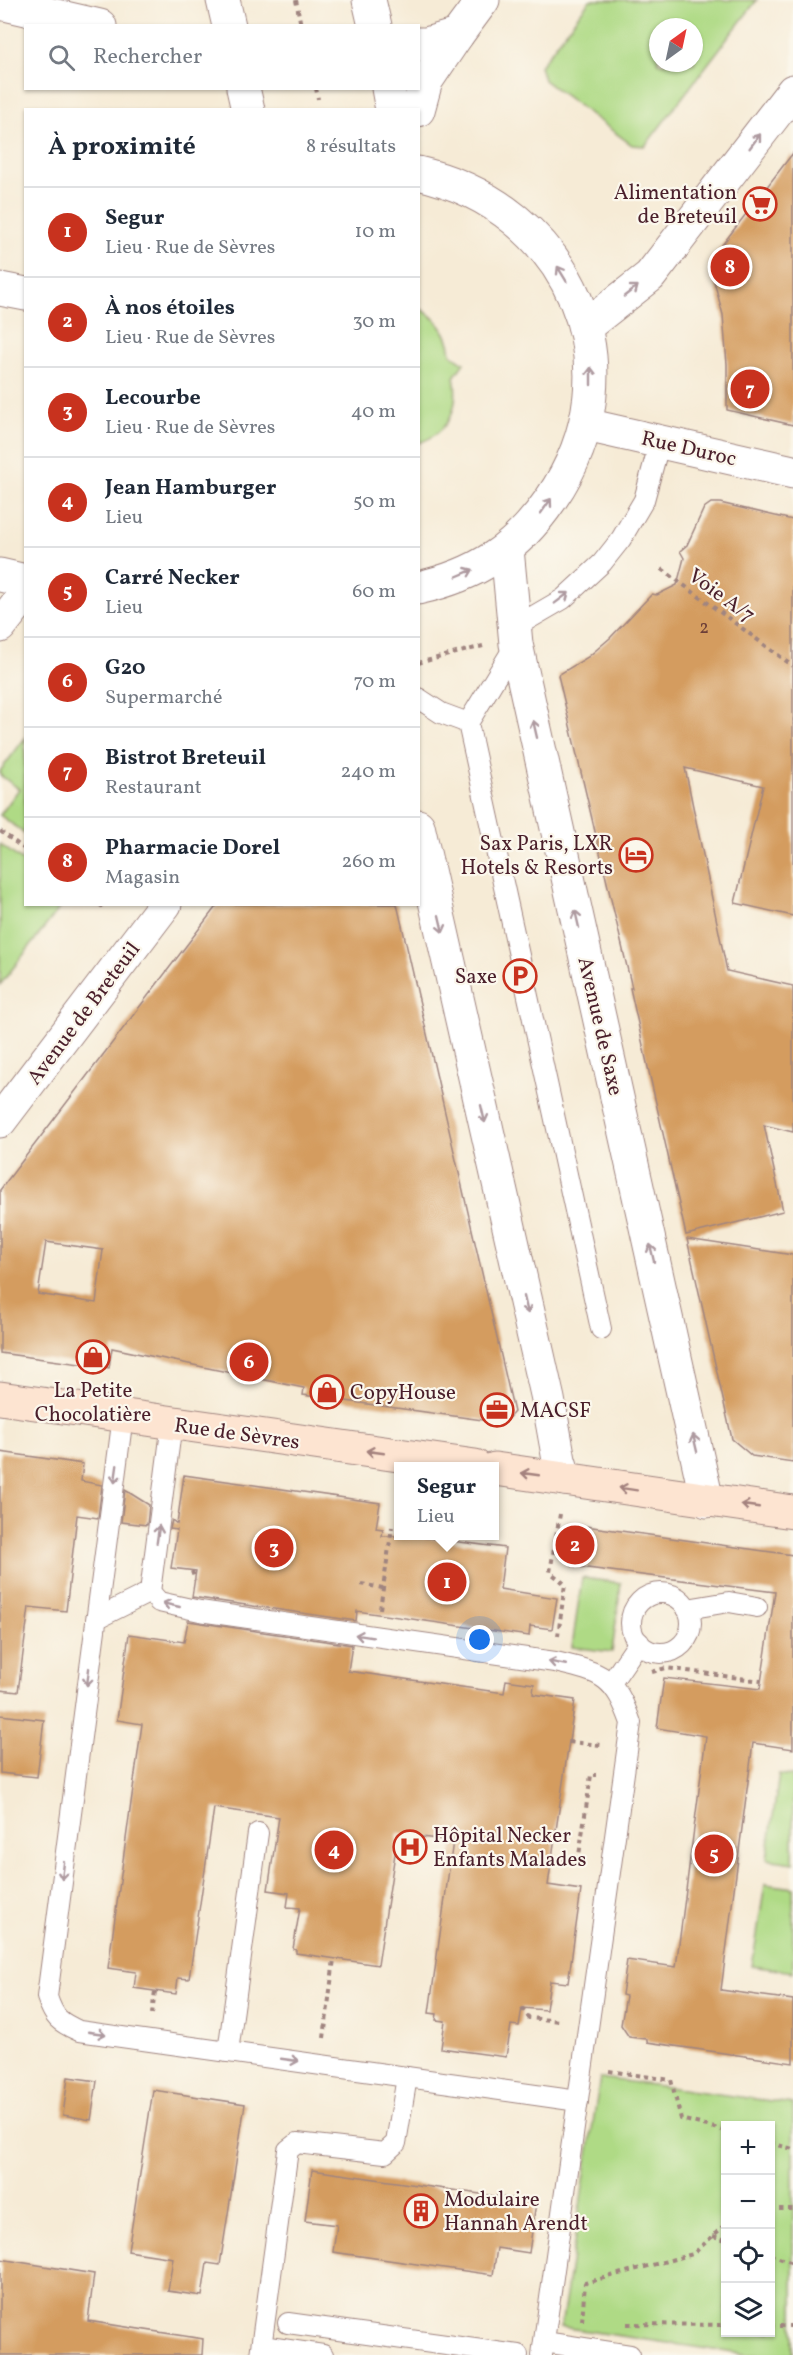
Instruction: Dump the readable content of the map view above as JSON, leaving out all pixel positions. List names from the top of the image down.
{
  "streets": {
    "main road": ["Rue de Sèvres"],
    "street": ["Rue Duroc", "Avenue de Breteuil", "Avenue de Saxe"],
    "path": ["Voie A/7"]
  },
  "one_way": ["Rue de Sèvres"],
  "places": {
    "supermarket": ["Alimentation de Breteuil"],
    "hotel": ["Sax Paris, LXR Hotels & Resorts"],
    "parking": ["Saxe"],
    "shop": ["La Petite Chocolatière", "CopyHouse"],
    "office": ["MACSF"],
    "hospital": ["Hôpital Necker Enfants Malades"],
    "building": ["Modulaire Hannah Arendt"]
  },
  "house_numbers": ["2"],
  "north": "top right",
  "page": {
    "search": "Rechercher",
    "heading": ["À proximité", "8 résultats"],
    "list": [
      {
        "mark": "1",
        "name": "Segur",
        "note": "Lieu · Rue de Sèvres",
        "value": "10 m"
      },
      {
        "mark": "2",
        "name": "À nos étoiles",
        "note": "Lieu · Rue de Sèvres",
        "value": "30 m"
      },
      {
        "mark": "3",
        "name": "Lecourbe",
        "note": "Lieu · Rue de Sèvres",
        "value": "40 m"
      },
      {
        "mark": "4",
        "name": "Jean Hamburger",
        "note": "Lieu",
        "value": "50 m"
      },
      {
        "mark": "5",
        "name": "Carré Necker",
        "note": "Lieu",
        "value": "60 m"
      },
      {
        "mark": "6",
        "name": "G20",
        "note": "Supermarché",
        "value": "70 m"
      },
      {
        "mark": "7",
        "name": "Bistrot Breteuil",
        "note": "Restaurant",
        "value": "240 m"
      },
      {
        "mark": "8",
        "name": "Pharmacie Dorel",
        "note": "Magasin",
        "value": "260 m"
      }
    ],
    "pins": [
      "8",
      "7",
      "6",
      "2",
      "3",
      "1",
      "4",
      "5"
    ],
    "popup": ["Segur", "Lieu"],
    "map_buttons": ["+", "−"]
  }
}
